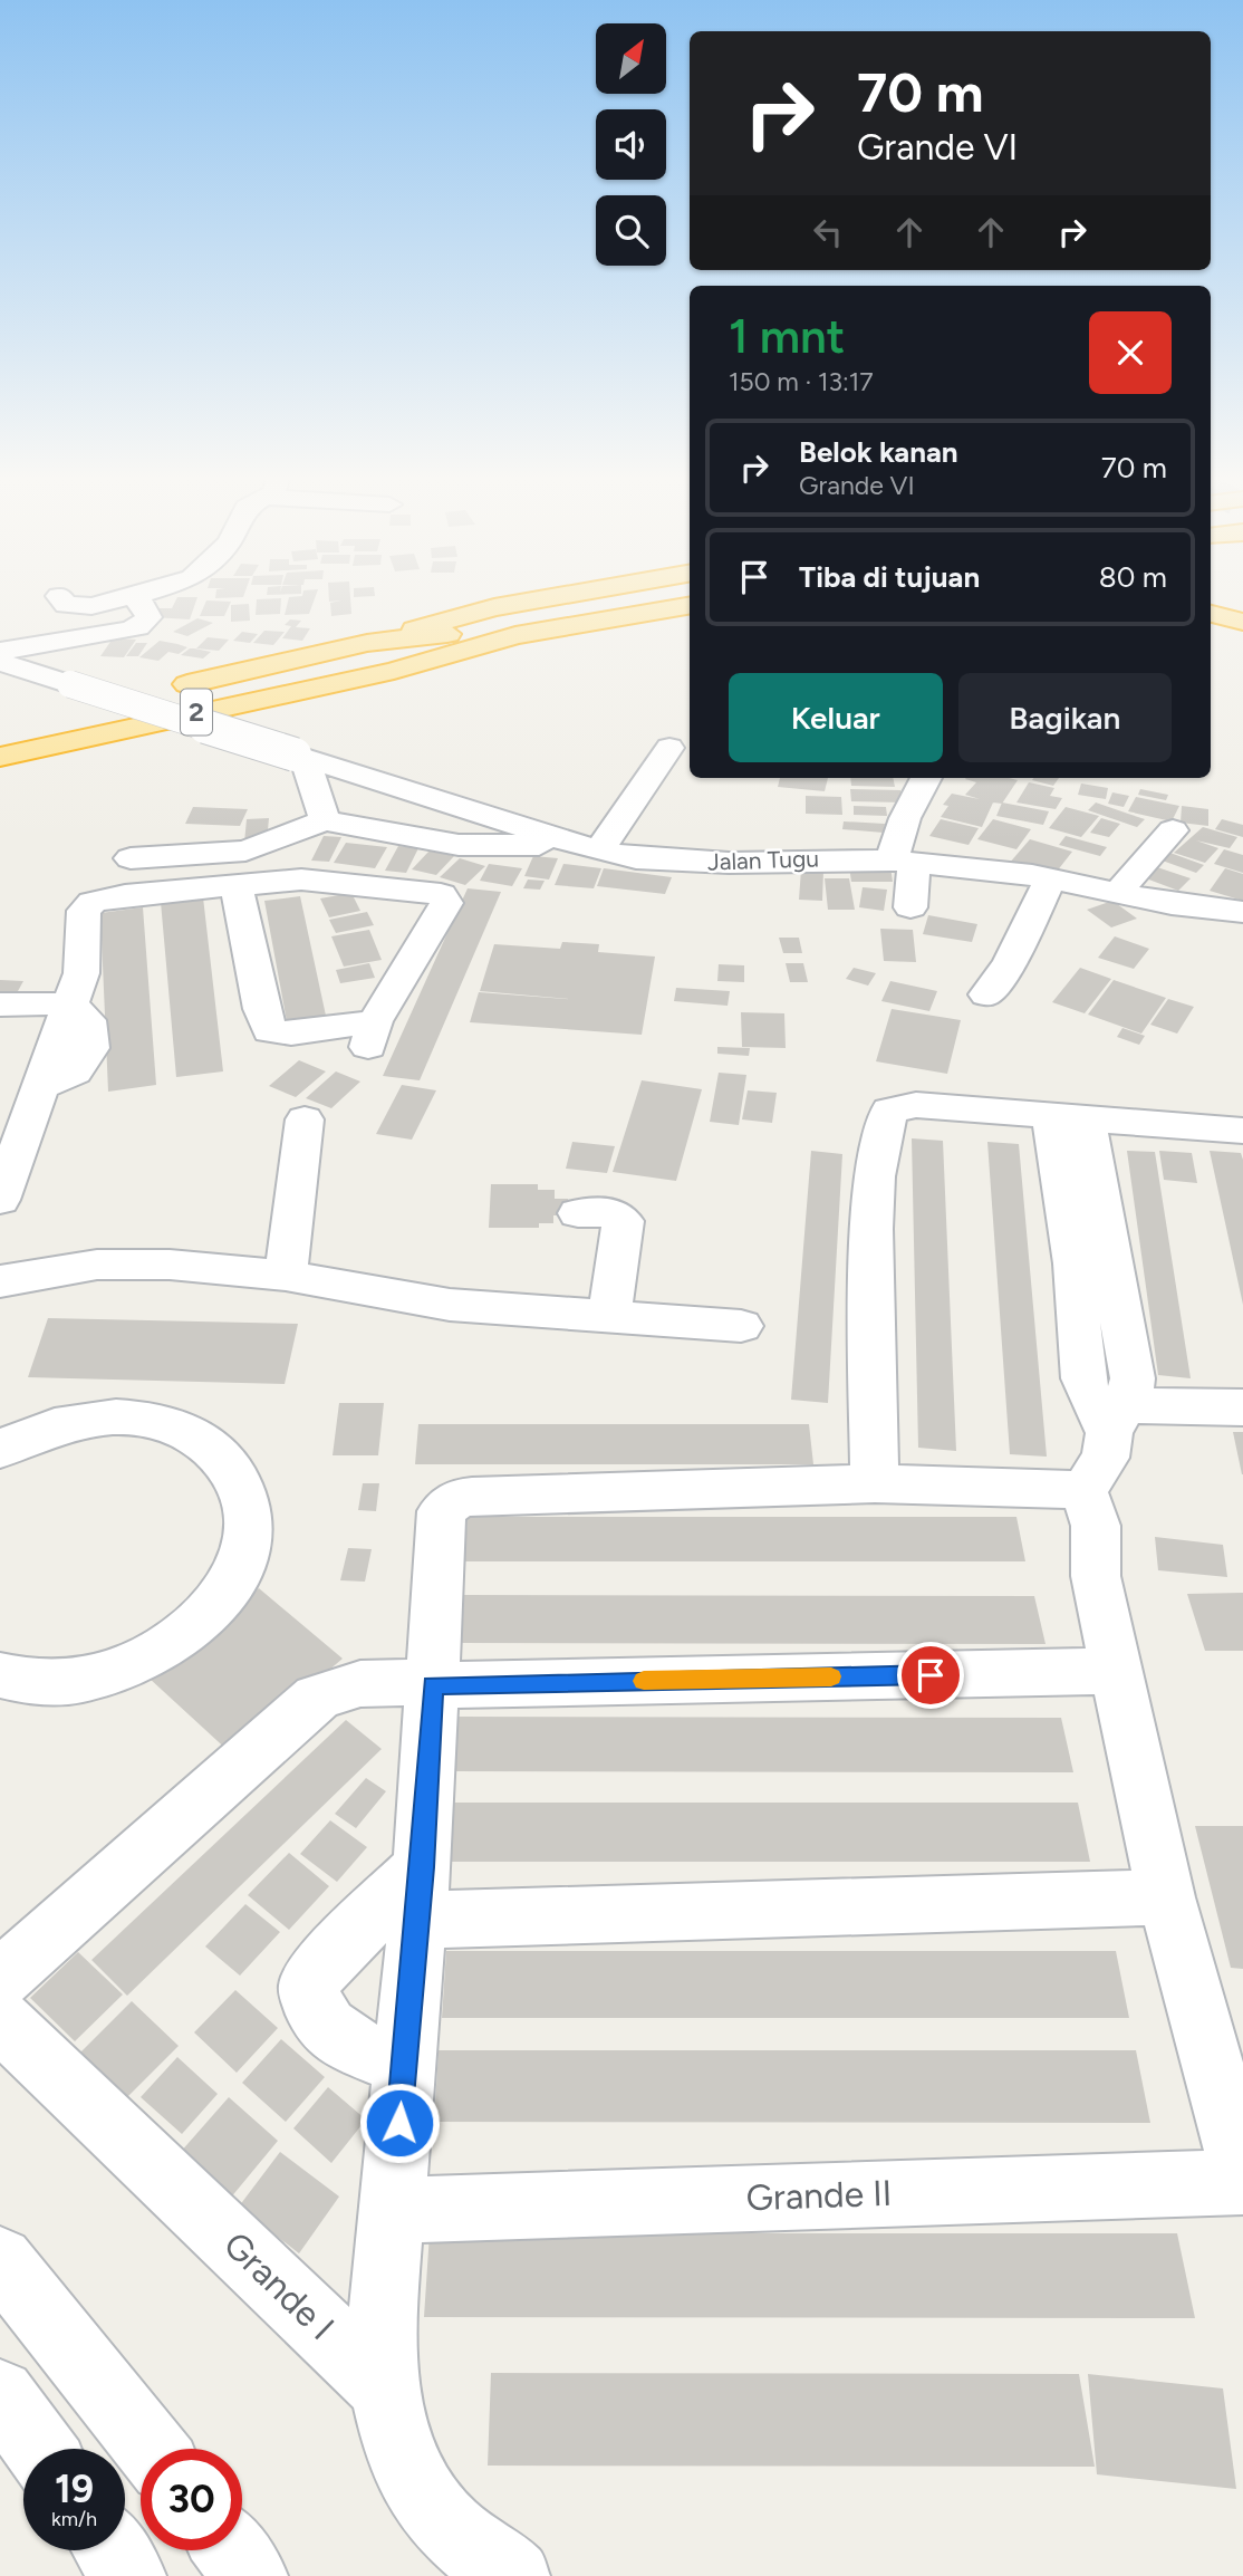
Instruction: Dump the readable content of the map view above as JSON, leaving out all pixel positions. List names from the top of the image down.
{
  "streets": {
    "highway": ["2"],
    "street": ["Jalan Tugu", "Grande II", "Grande I"]
  },
  "north": "top right",
  "page": {
    "turn": ["70 m", "Grande VI"],
    "heading": ["1 mnt", "150 m · 13:17"],
    "list": [
      {
        "name": "Belok kanan",
        "note": "Grande VI",
        "value": "70 m"
      },
      {
        "name": "Tiba di tujuan",
        "value": "80 m"
      }
    ],
    "buttons": ["Keluar", "Bagikan"],
    "speed": "19 km/h",
    "limit": "30"
  }
}
